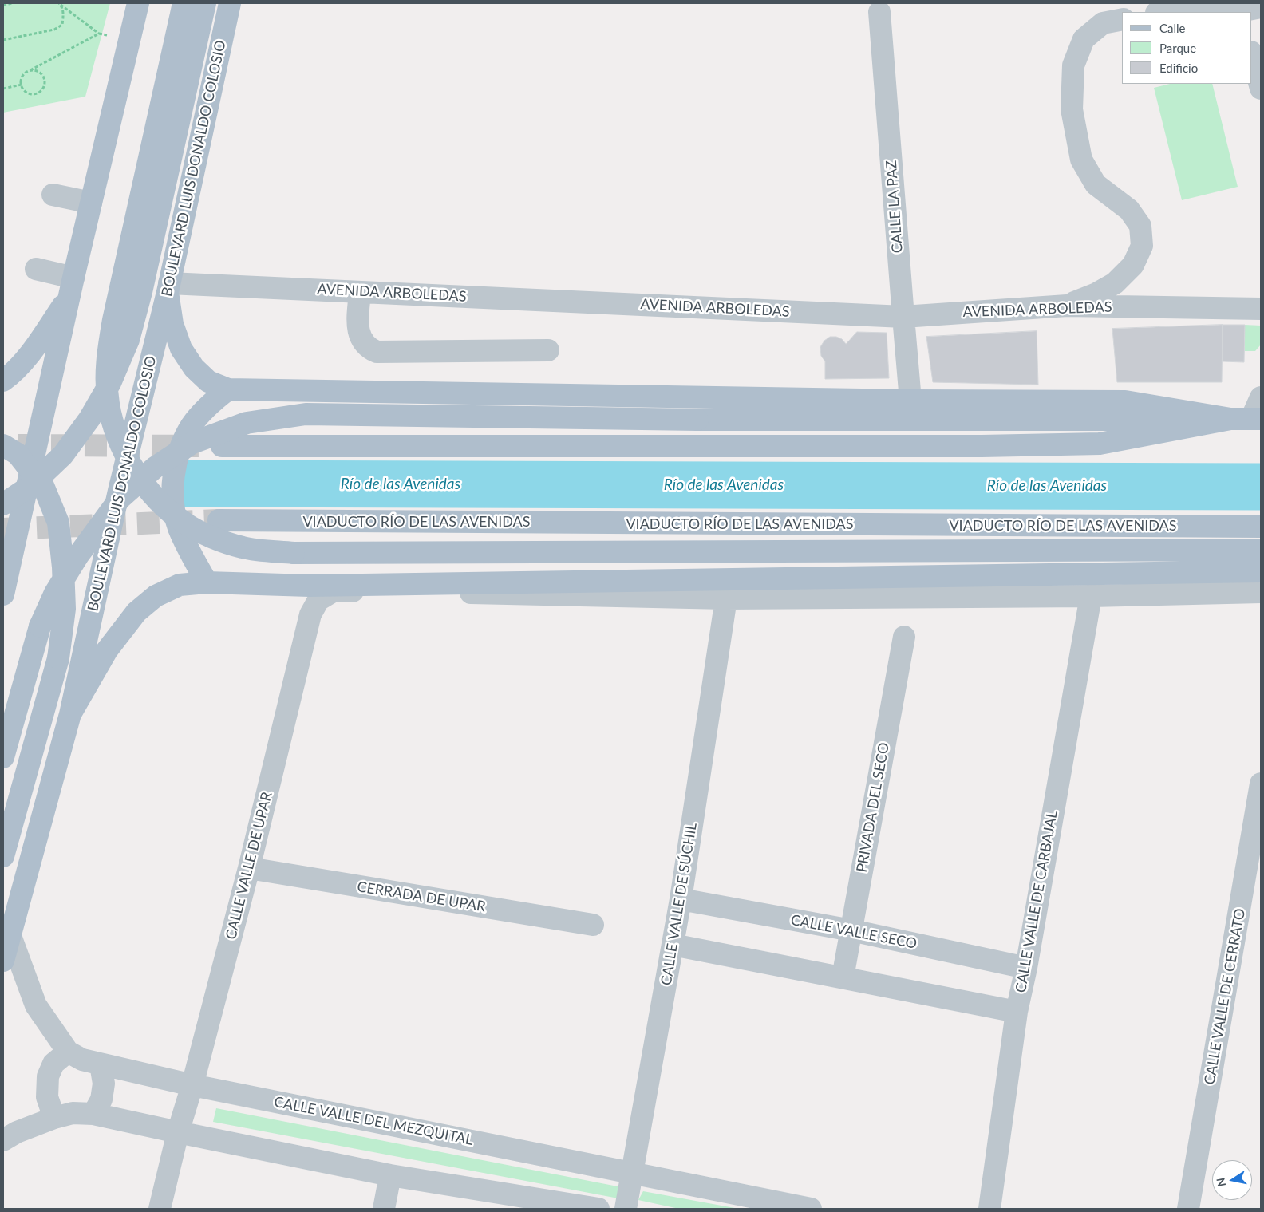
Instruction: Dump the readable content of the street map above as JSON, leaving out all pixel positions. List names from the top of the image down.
{
  "streets": {
    "main road": ["BOULEVARD LUIS DONALDO COLOSIO", "VIADUCTO RÍO DE LAS AVENIDAS"],
    "street": [
      "CALLE LA PAZ",
      "AVENIDA ARBOLEDAS",
      "PRIVADA DEL SECO",
      "CALLE VALLE DE UPAR",
      "CERRADA DE UPAR",
      "CALLE VALLE DE CARBAJAL",
      "CALLE VALLE DE SÚCHIL",
      "CALLE VALLE SECO",
      "CALLE VALLE DE CERRATO",
      "CALLE VALLE DEL MEZQUITAL"
    ]
  },
  "crossings": [
    ["BOULEVARD LUIS DONALDO COLOSIO", "AVENIDA ARBOLEDAS"],
    ["BOULEVARD LUIS DONALDO COLOSIO", "CALLE VALLE DEL MEZQUITAL"],
    ["CALLE LA PAZ", "AVENIDA ARBOLEDAS"],
    ["PRIVADA DEL SECO", "CALLE VALLE SECO"],
    ["CALLE VALLE DE UPAR", "CERRADA DE UPAR"],
    ["CALLE VALLE DE UPAR", "CALLE VALLE DE SÚCHIL"],
    ["CALLE VALLE DE UPAR", "CALLE VALLE DEL MEZQUITAL"],
    ["CALLE VALLE DE CARBAJAL", "CALLE VALLE SECO"],
    ["CALLE VALLE DE SÚCHIL", "CALLE VALLE SECO"],
    ["CALLE VALLE DE SÚCHIL", "CALLE VALLE DEL MEZQUITAL"]
  ],
  "water": ["Río de las Avenidas"],
  "legend": ["Calle", "Parque", "Edificio"],
  "north": "left"
}
